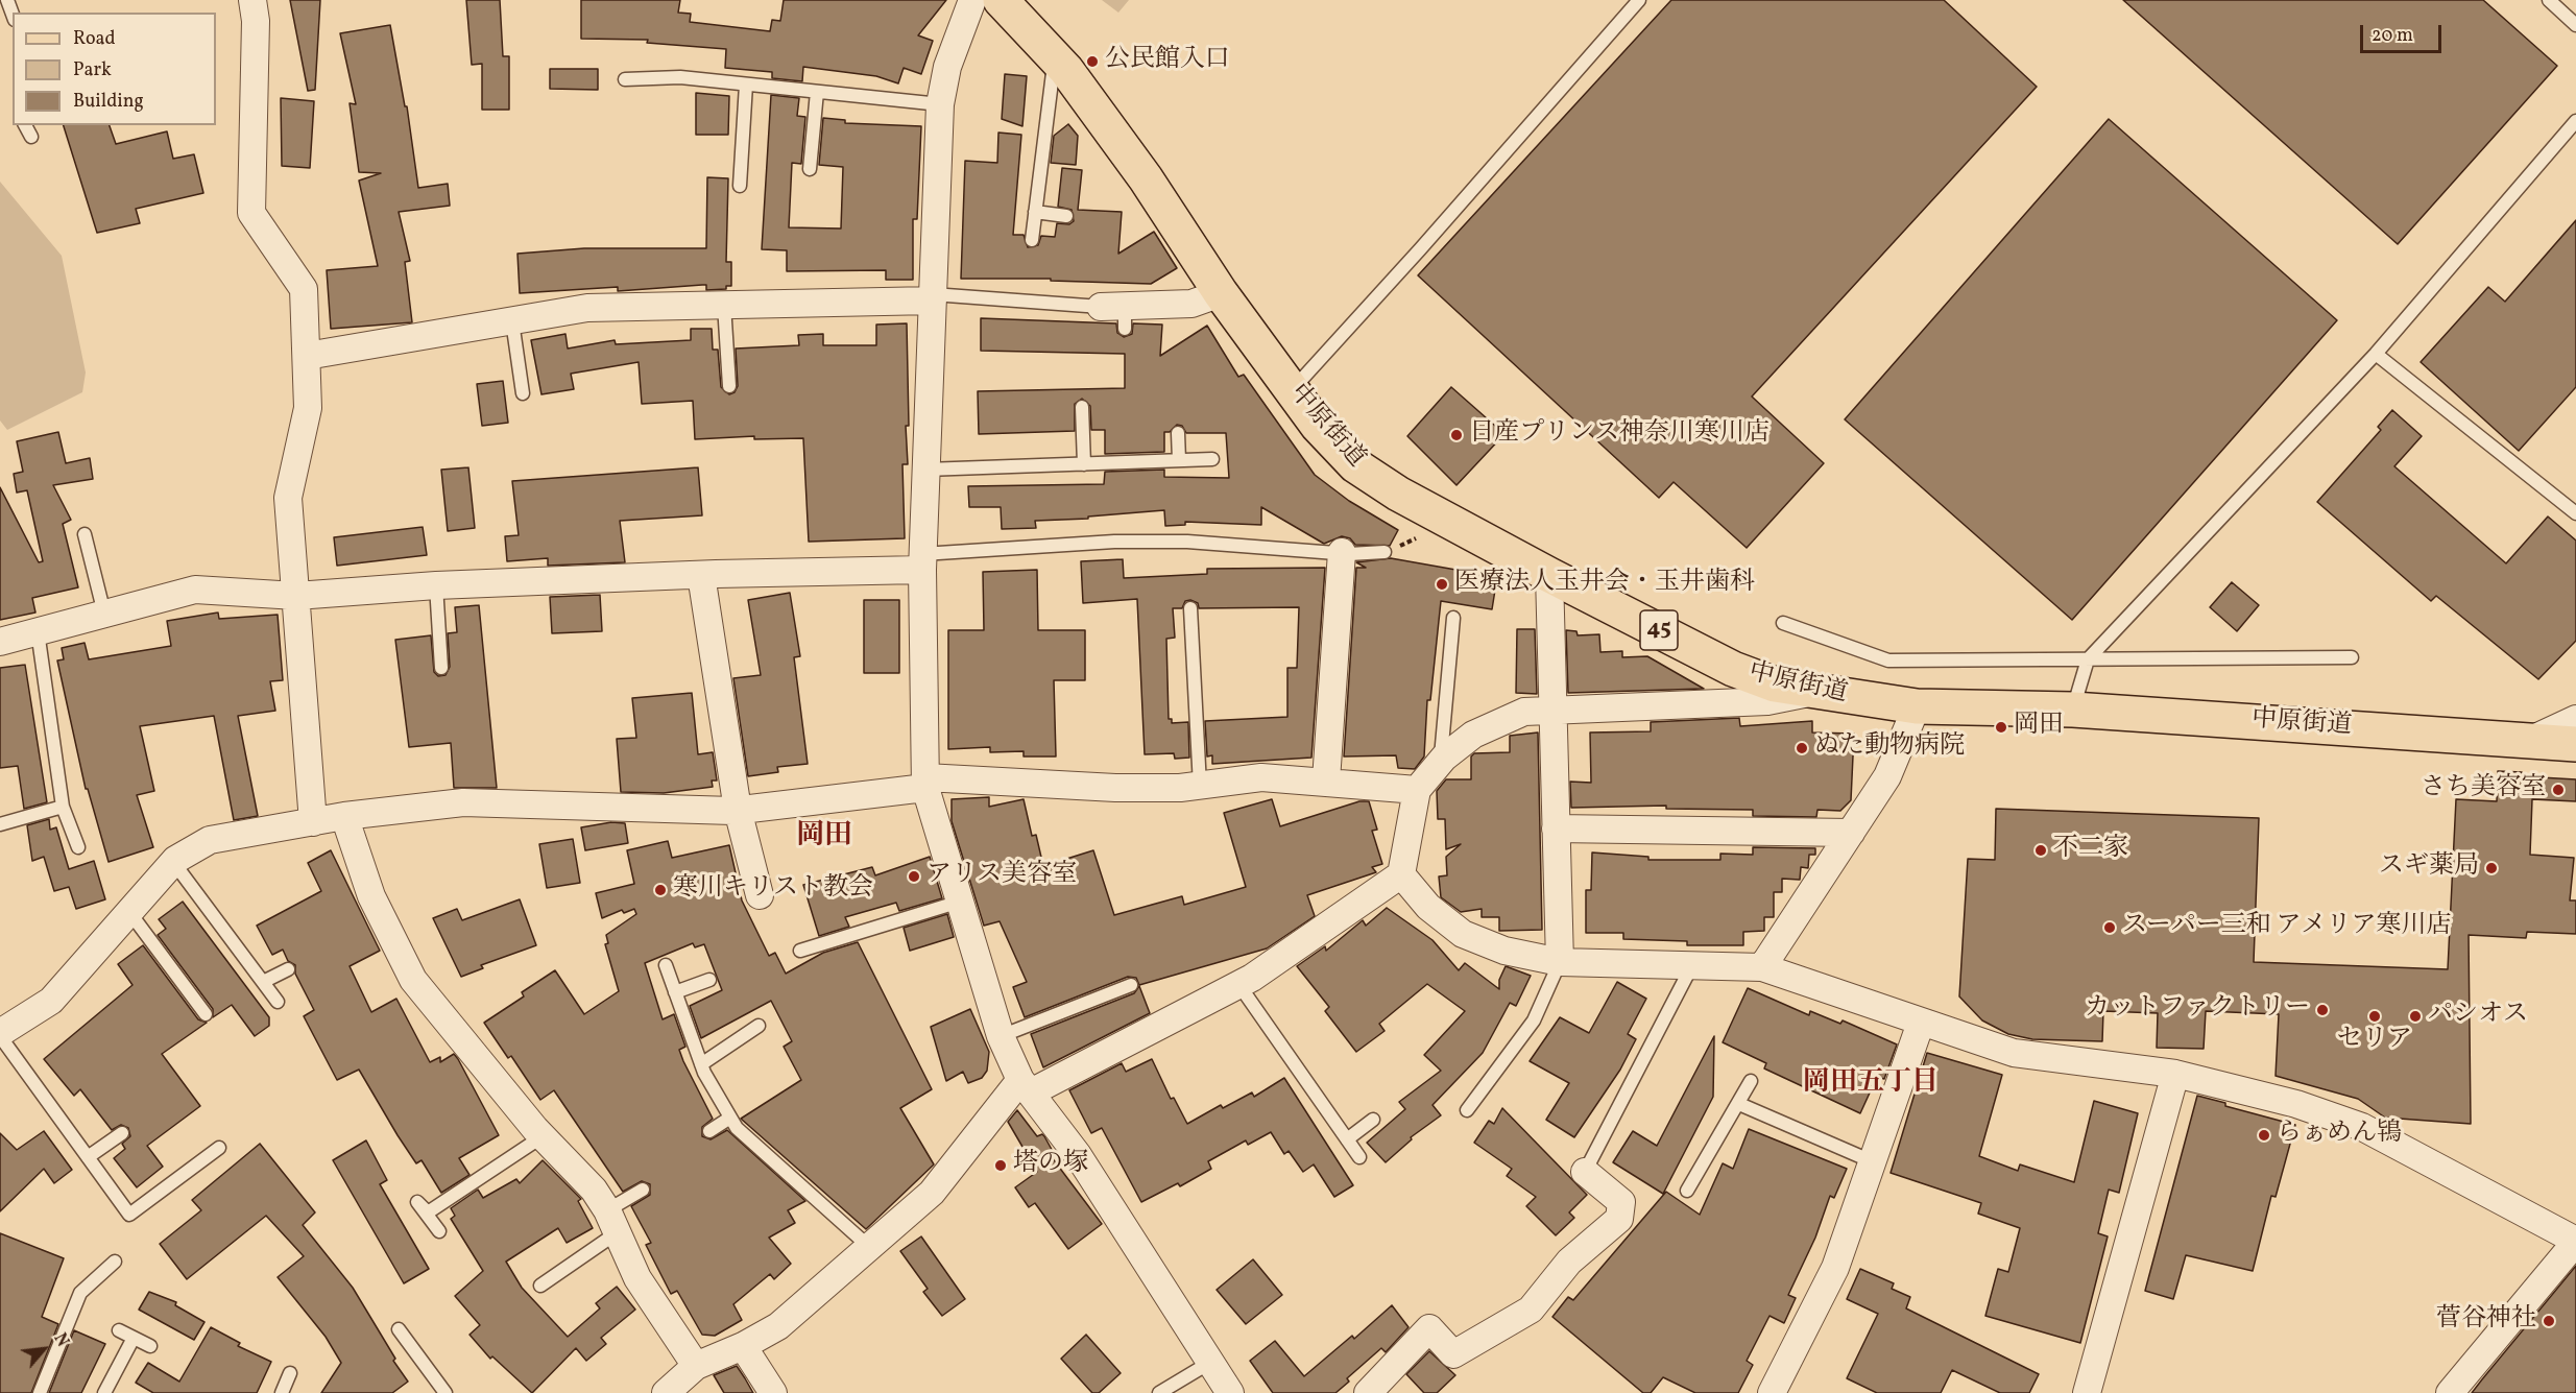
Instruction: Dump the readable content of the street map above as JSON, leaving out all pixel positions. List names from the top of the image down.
{
  "streets": {
    "main road": ["中原街道", "45"]
  },
  "districts": ["岡田", "岡田五丁目"],
  "places": [
    "公民館入口",
    "日産プリンス神奈川寒川店",
    "医療法人玉井会・玉井歯科",
    "岡田",
    "ぬた動物病院",
    "さち美容室",
    "不二家",
    "スギ薬局",
    "アリス美容室",
    "寒川キリスト教会",
    "スーパー三和 アメリア寒川店",
    "カットファクトリー",
    "セリア",
    "パシオス",
    "らぁめん鴇",
    "塔の塚",
    "菅谷神社"
  ],
  "legend": ["Road", "Park", "Building"],
  "scale_bar": "20 m",
  "north": "top right"
}
